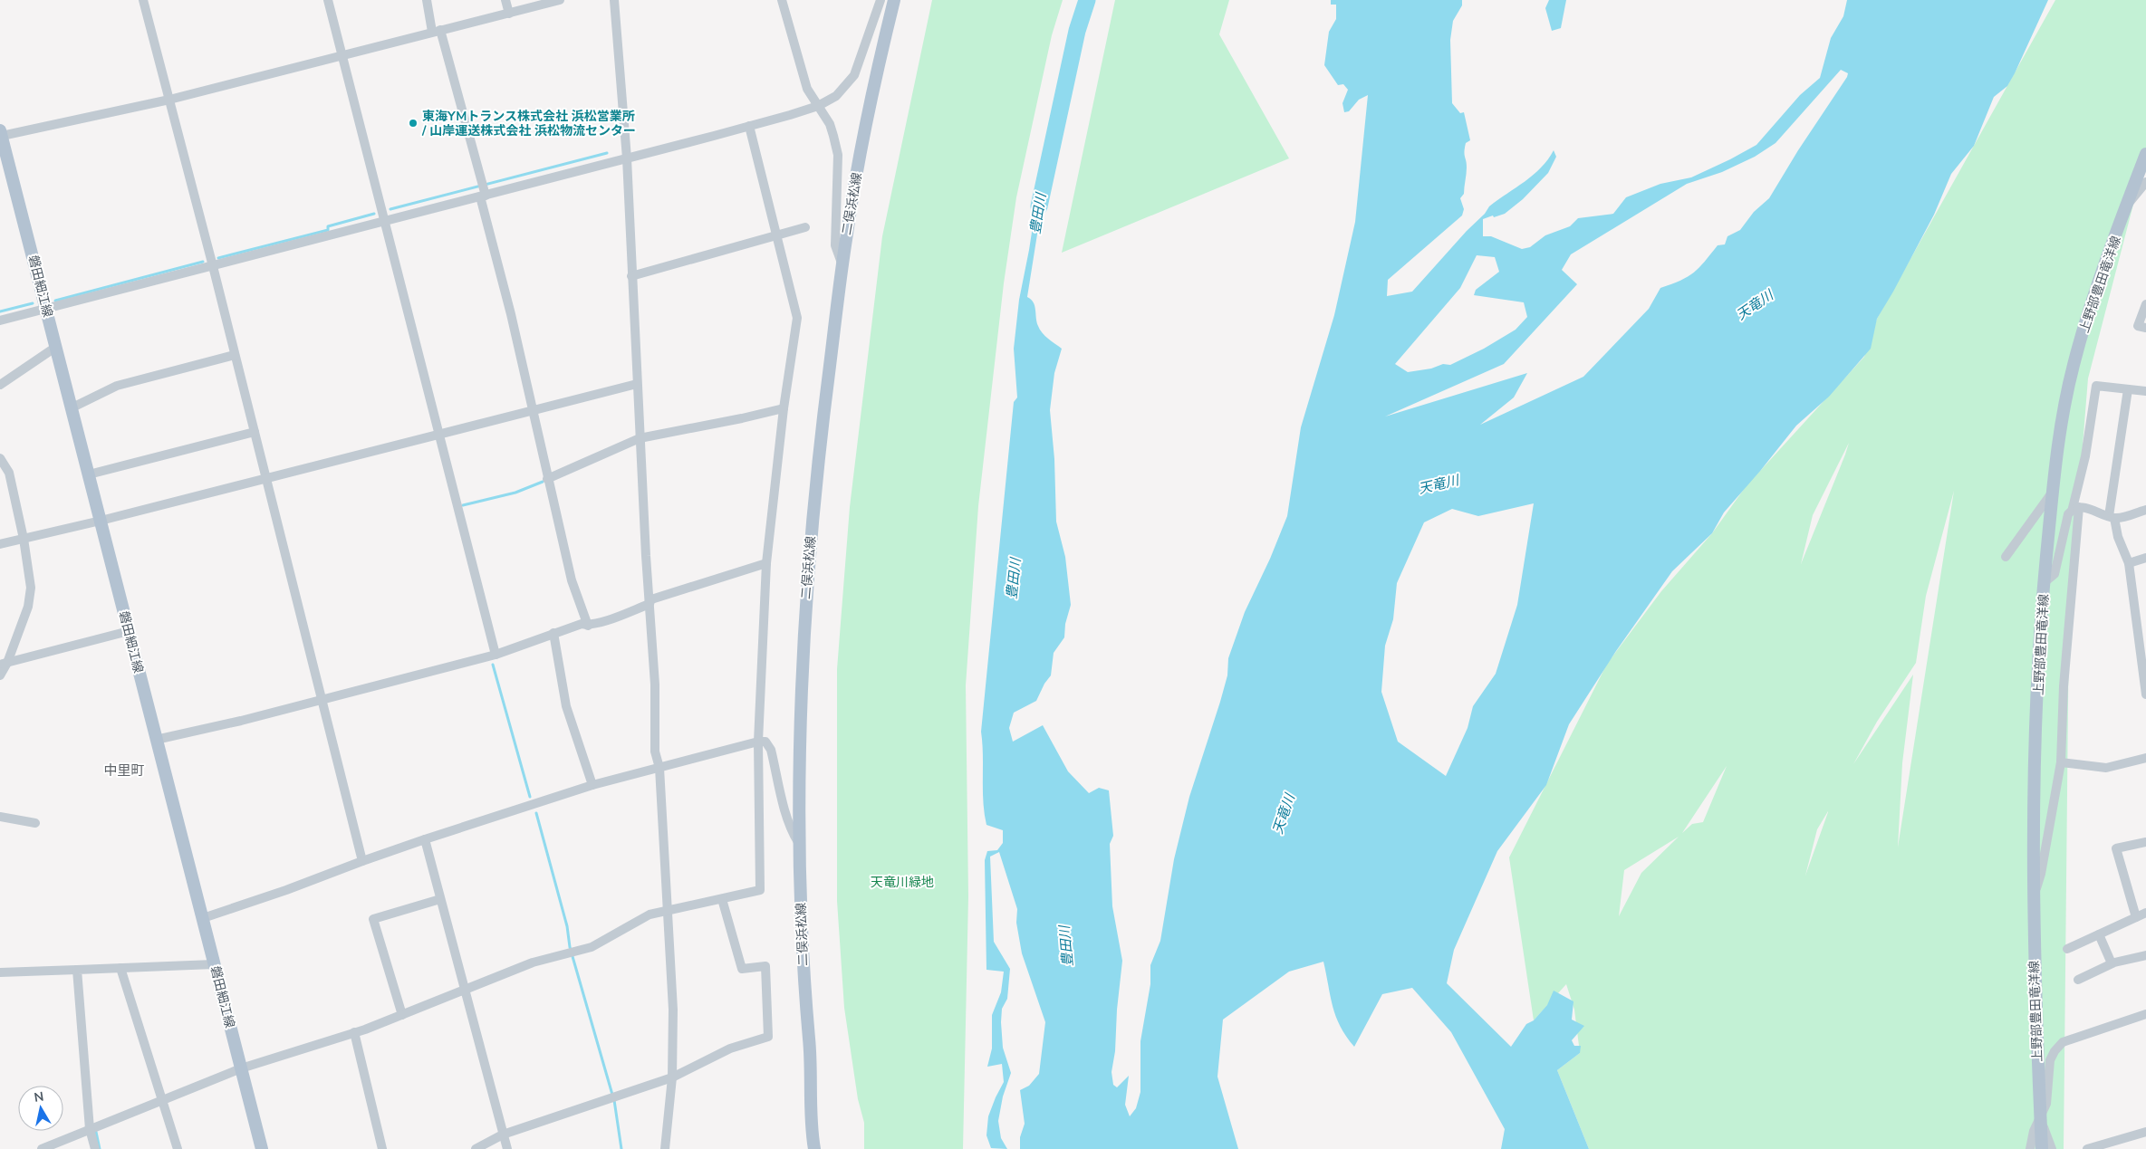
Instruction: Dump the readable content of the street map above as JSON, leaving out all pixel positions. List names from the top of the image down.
{
  "streets": {
    "main road": ["二俣浜松線", "上野部豊田竜洋線", "磐田細江線"]
  },
  "districts": ["中里町"],
  "water": ["豊田川", "天竜川"],
  "parks": ["天竜川緑地"],
  "places": ["東海YMトランス株式会社 浜松営業所 / 山岸運送株式会社 浜松物流センター"],
  "north": "top"
}
